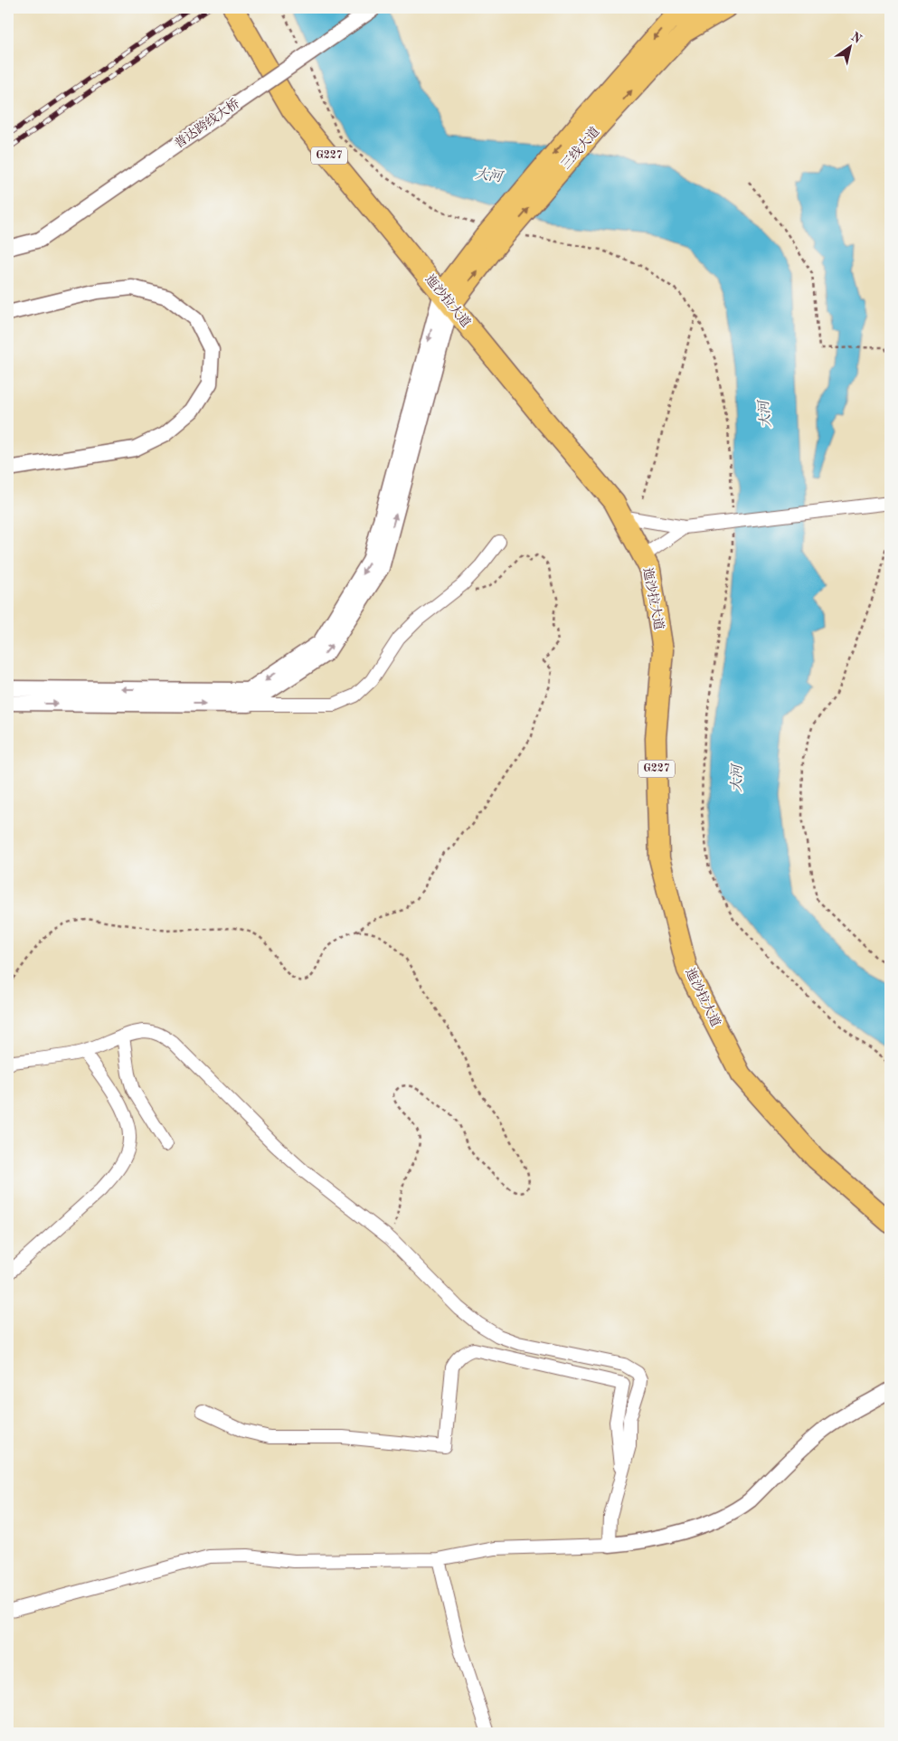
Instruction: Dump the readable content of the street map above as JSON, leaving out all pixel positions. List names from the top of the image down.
{
  "streets": {
    "highway": ["G227", "迤沙拉大道"],
    "main road": ["三线大道"],
    "street": ["普达跨线大桥"]
  },
  "crossings": [
    ["三线大道", "迤沙拉大道"]
  ],
  "water": ["大河"],
  "north": "top right"
}
